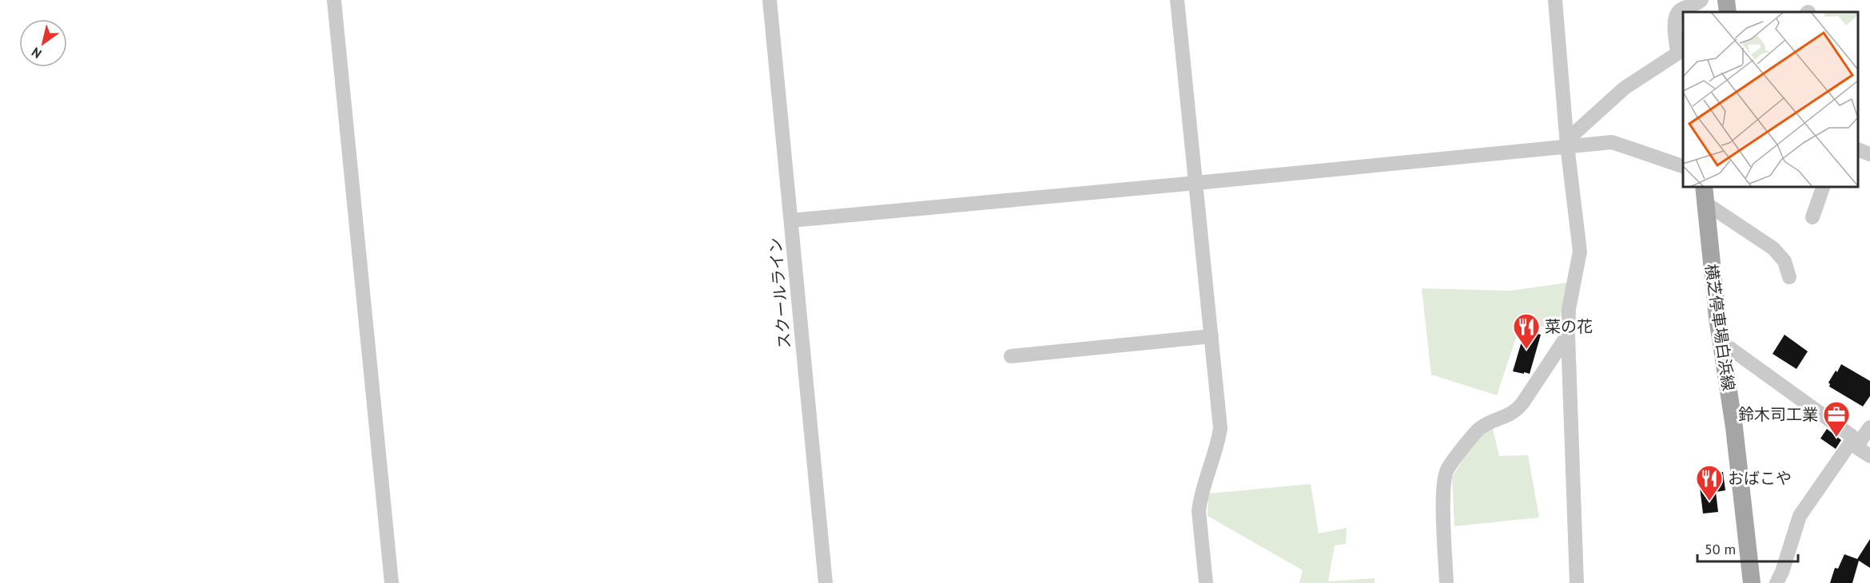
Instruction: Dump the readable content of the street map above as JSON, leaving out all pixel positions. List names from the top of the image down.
{
  "streets": {
    "main road": ["横芝停車場白浜線"],
    "street": ["スクールライン"]
  },
  "places": {
    "restaurant": ["菜の花", "おばこや"],
    "office": ["鈴木司工業"]
  },
  "scale_bar": "50 m",
  "north": "bottom left"
}
